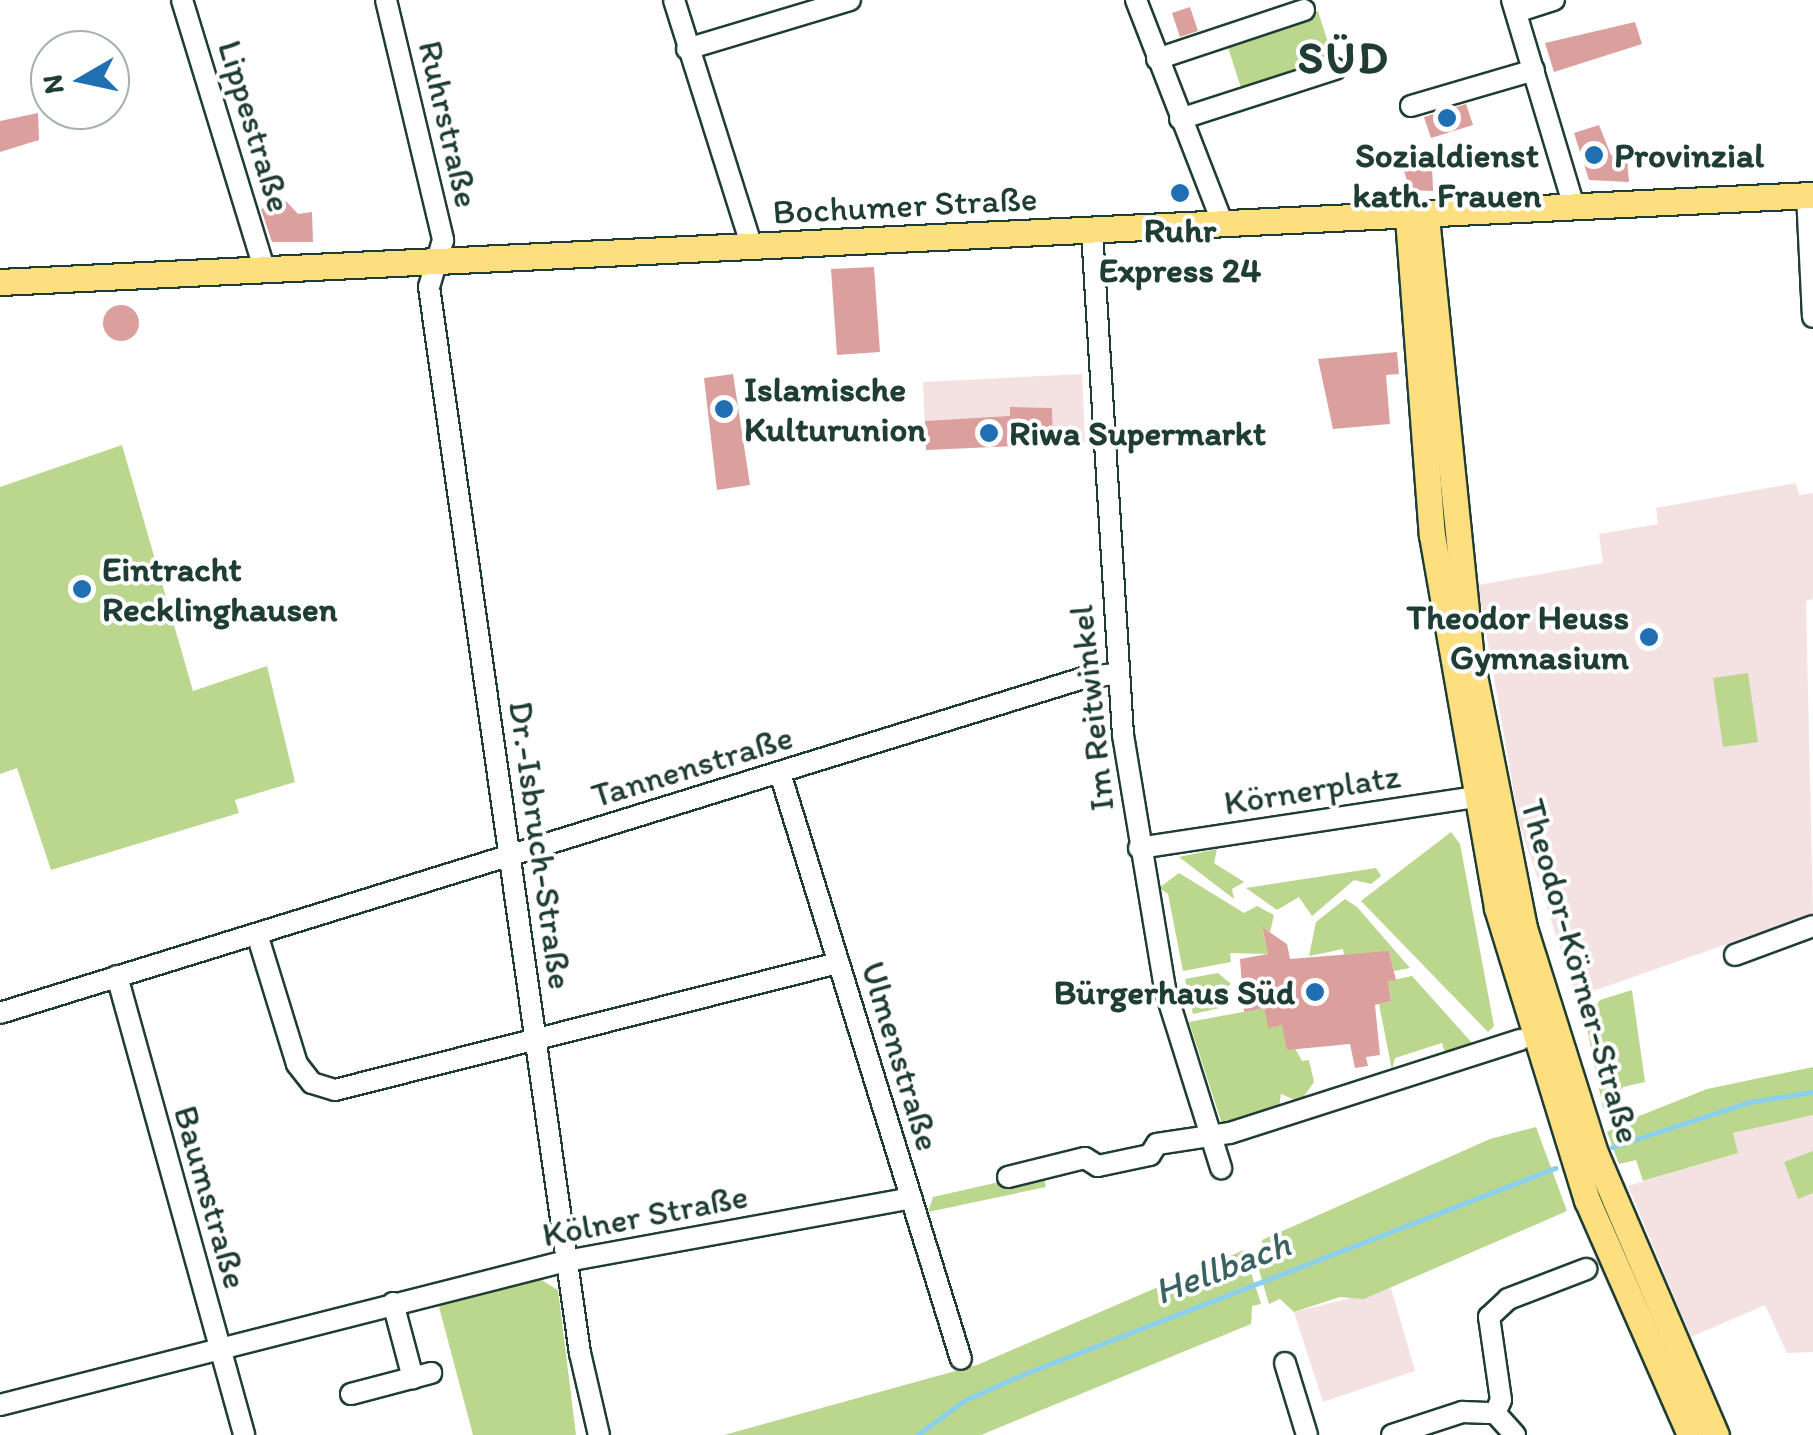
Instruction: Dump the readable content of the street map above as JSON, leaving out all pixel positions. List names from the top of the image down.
{
  "streets": {
    "main road": ["Bochumer Straße", "Theodor-Körner-Straße"],
    "street": [
      "Ruhrstraße",
      "Lippestraße",
      "Im Reitwinkel",
      "Tannenstraße",
      "Körnerplatz",
      "Dr.-Isbruch-Straße",
      "Ulmenstraße",
      "Baumstraße",
      "Kölner Straße"
    ]
  },
  "crossings": [
    ["Ruhrstraße", "Bochumer Straße"],
    ["Ruhrstraße", "Dr.-Isbruch-Straße"],
    ["Lippestraße", "Bochumer Straße"],
    ["Bochumer Straße", "Im Reitwinkel"],
    ["Bochumer Straße", "Dr.-Isbruch-Straße"],
    ["Bochumer Straße", "Theodor-Körner-Straße"],
    ["Im Reitwinkel", "Tannenstraße"],
    ["Im Reitwinkel", "Körnerplatz"],
    ["Tannenstraße", "Dr.-Isbruch-Straße"],
    ["Tannenstraße", "Ulmenstraße"],
    ["Tannenstraße", "Baumstraße"],
    ["Körnerplatz", "Theodor-Körner-Straße"],
    ["Dr.-Isbruch-Straße", "Kölner Straße"],
    ["Ulmenstraße", "Kölner Straße"],
    ["Baumstraße", "Kölner Straße"]
  ],
  "districts": ["SÜD"],
  "water": ["Hellbach"],
  "places": [
    "Sozialdienst kath. Frauen",
    "Provinzial",
    "Ruhr Express 24",
    "Islamische Kulturunion",
    "Riwa Supermarkt",
    "Eintracht Recklinghausen",
    "Theodor Heuss Gymnasium",
    "Bürgerhaus Süd"
  ],
  "north": "left"
}
